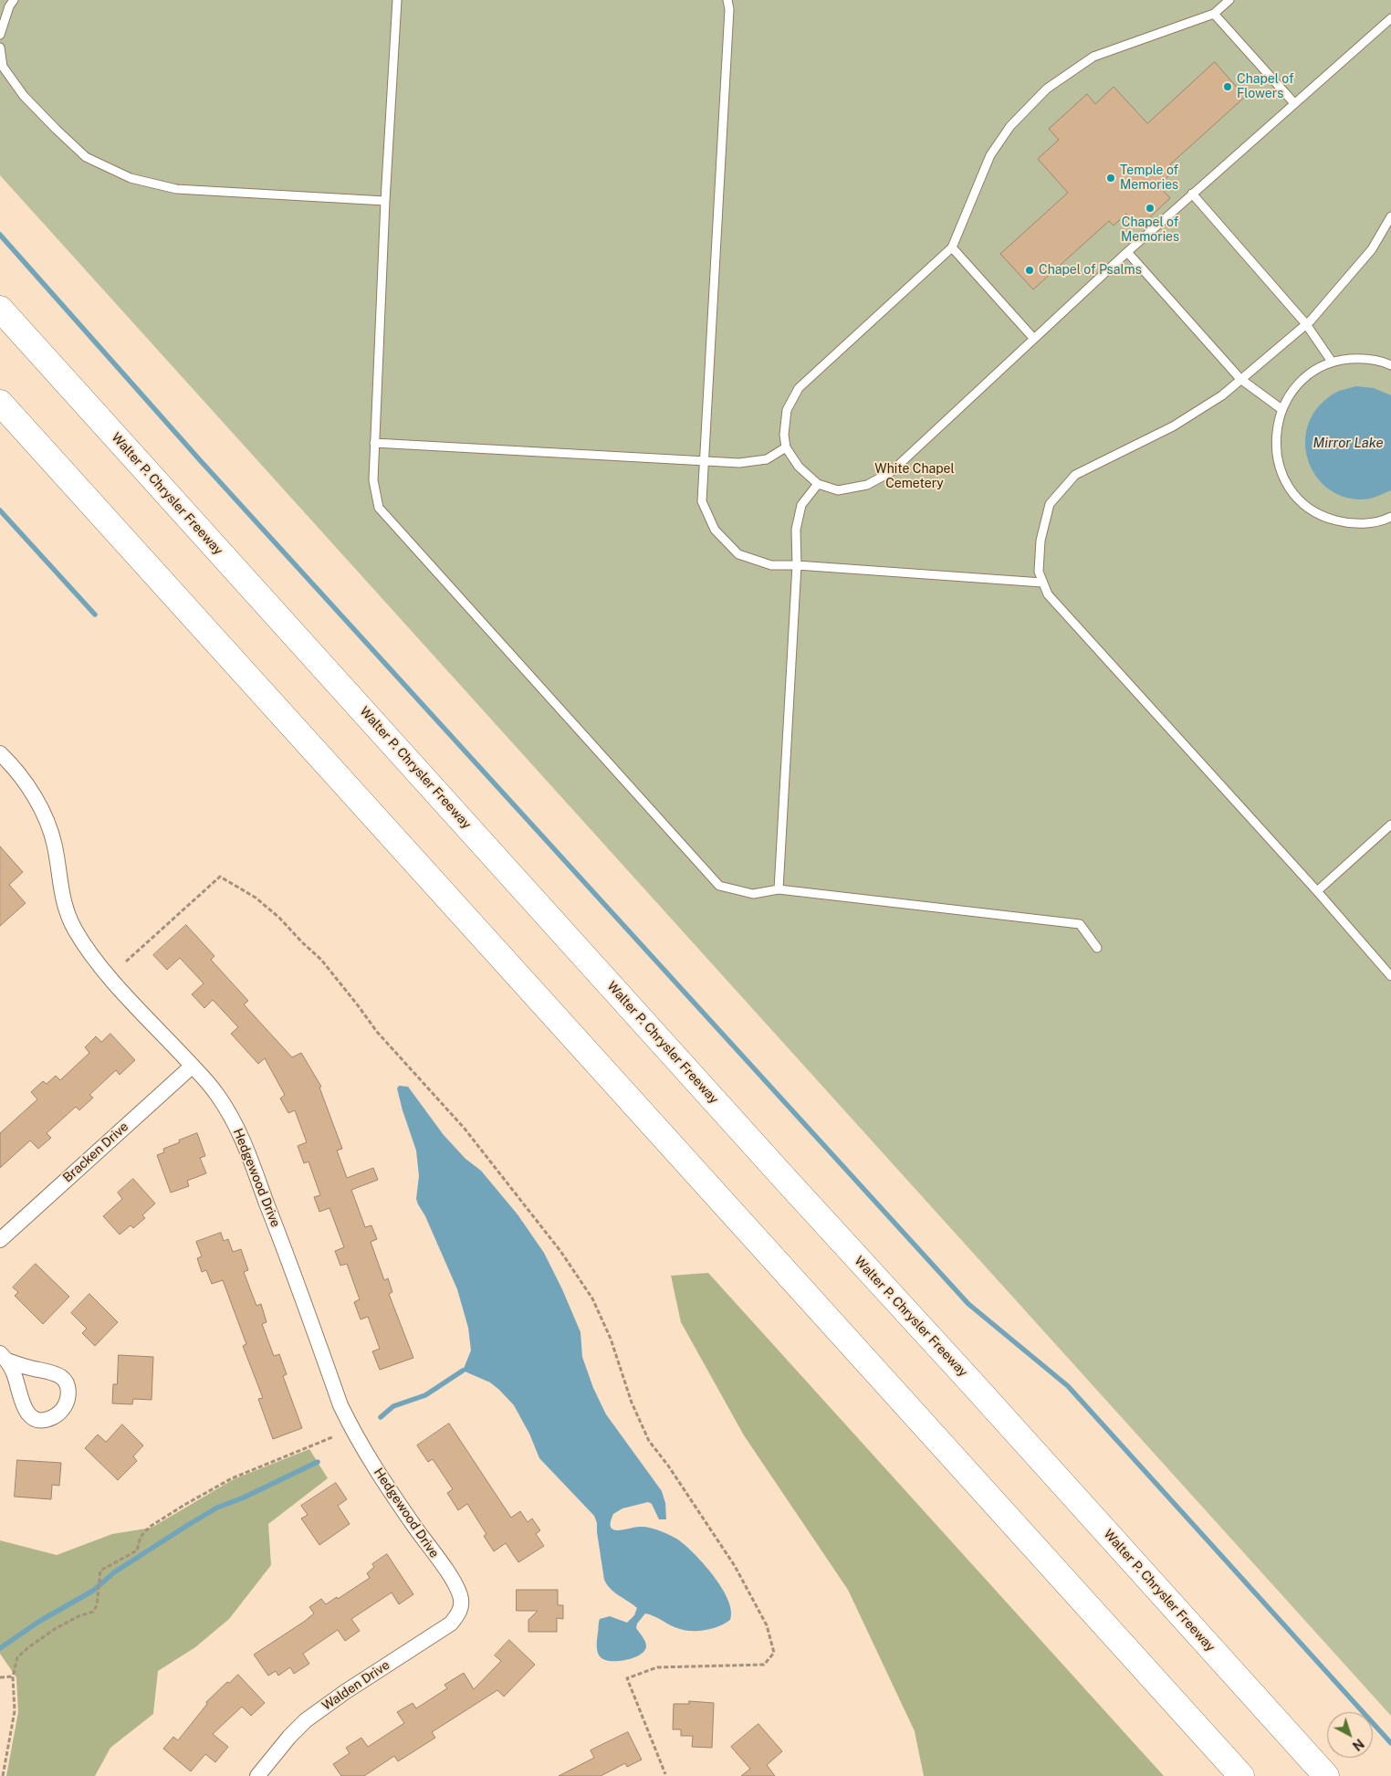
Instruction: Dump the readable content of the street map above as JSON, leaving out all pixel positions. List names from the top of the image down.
{
  "streets": {
    "highway": ["Walter P. Chrysler Freeway"],
    "street": ["Bracken Drive", "Hedgewood Drive", "Walden Drive"]
  },
  "crossings": [
    ["Bracken Drive", "Hedgewood Drive"],
    ["Hedgewood Drive", "Walden Drive"]
  ],
  "water": ["Mirror Lake"],
  "parks": ["White Chapel Cemetery"],
  "places": [
    "Chapel of Flowers",
    "Temple of Memories",
    "Chapel of Memories",
    "Chapel of Psalms"
  ],
  "north": "bottom right"
}
